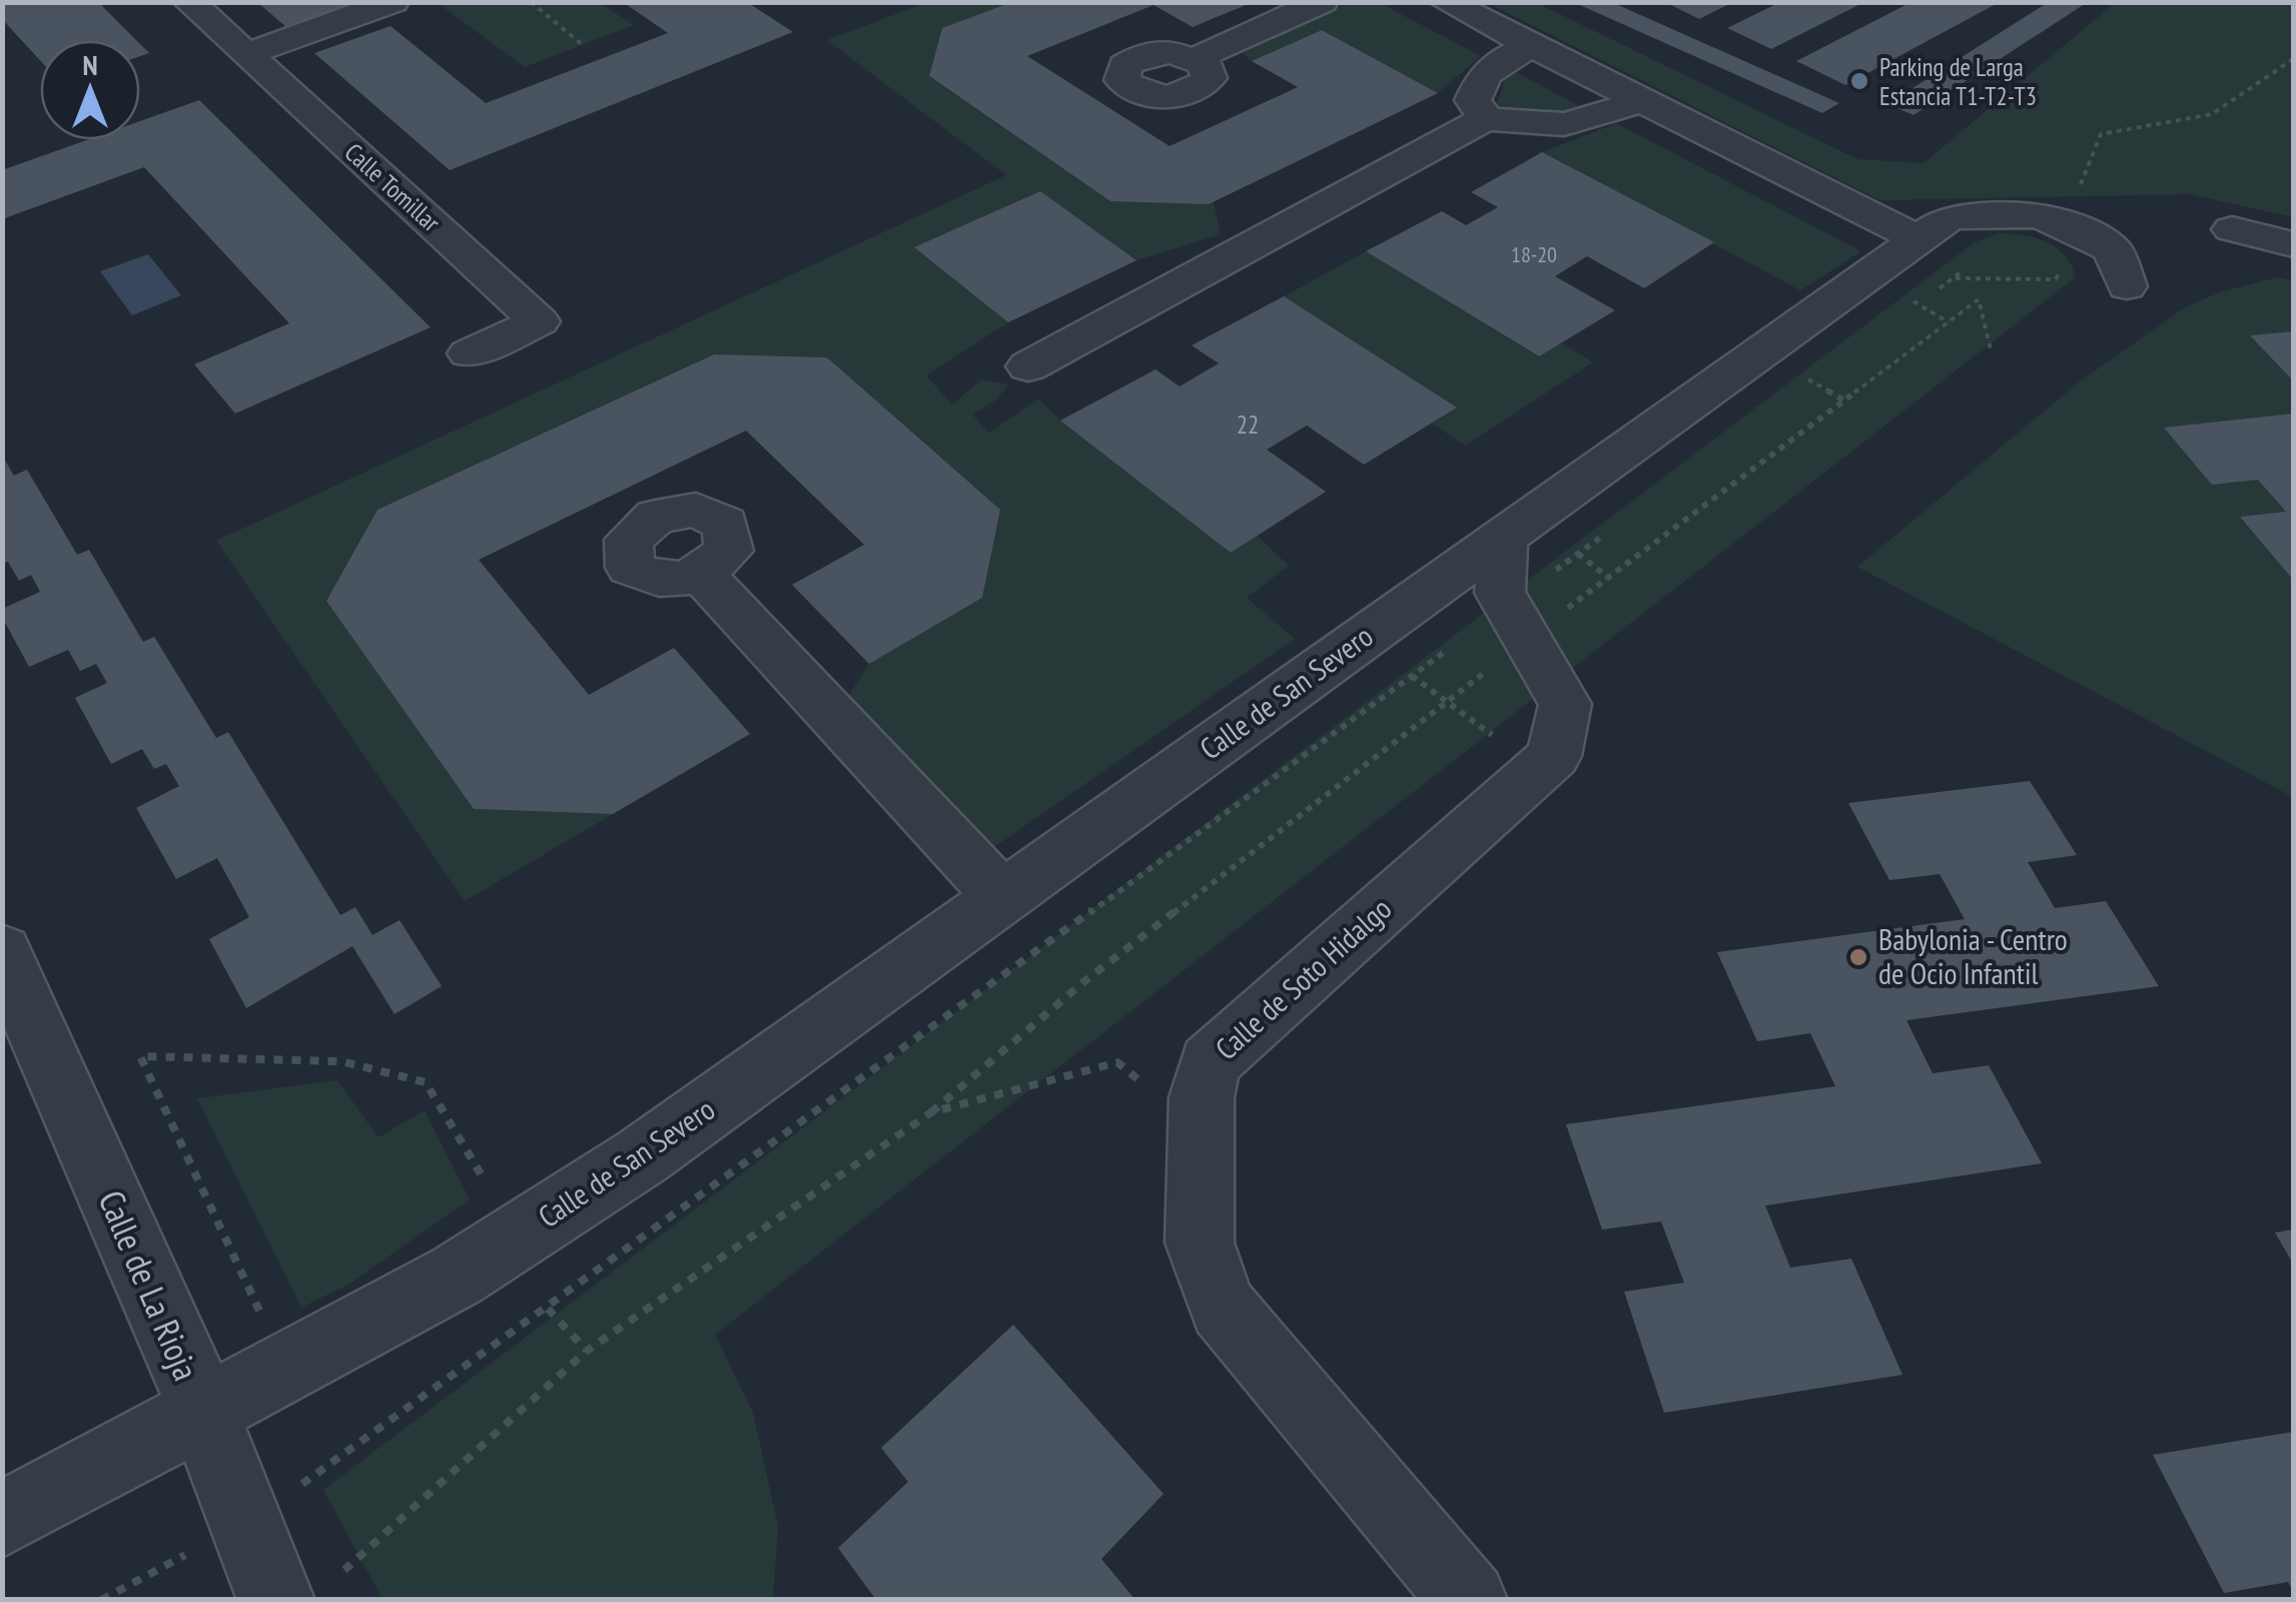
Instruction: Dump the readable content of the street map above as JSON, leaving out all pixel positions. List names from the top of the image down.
{
  "streets": {
    "street": [
      "Calle Tomillar",
      "Calle de San Severo",
      "Calle de Soto Hidalgo",
      "Calle de La Rioja"
    ]
  },
  "crossings": [
    ["Calle de San Severo", "Calle de Soto Hidalgo"],
    ["Calle de San Severo", "Calle de La Rioja"]
  ],
  "places": ["Parking de Larga Estancia T1-T2-T3", "Babylonia - Centro de Ocio Infantil"],
  "house_numbers": ["18-20", "22"],
  "north": "top"
}
